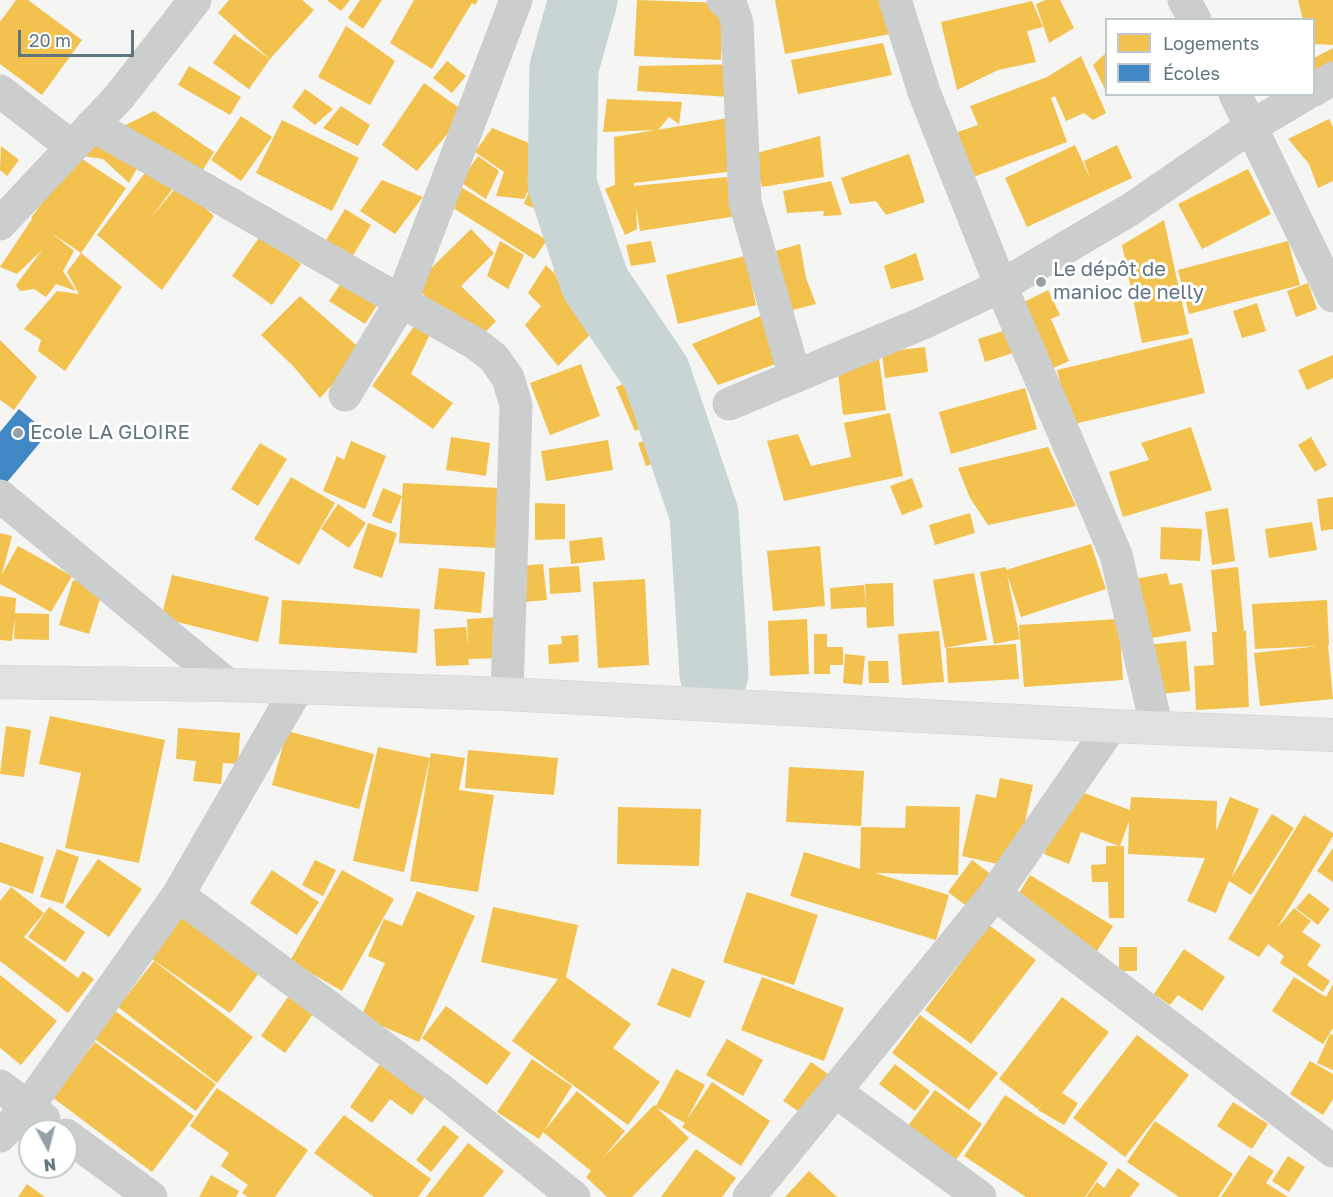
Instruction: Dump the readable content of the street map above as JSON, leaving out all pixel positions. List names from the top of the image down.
{
  "places": ["Le dépôt de manioc de nelly", "Ecole LA GLOIRE"],
  "legend": ["Logements", "Écoles"],
  "scale_bar": "20 m",
  "north": "bottom"
}
